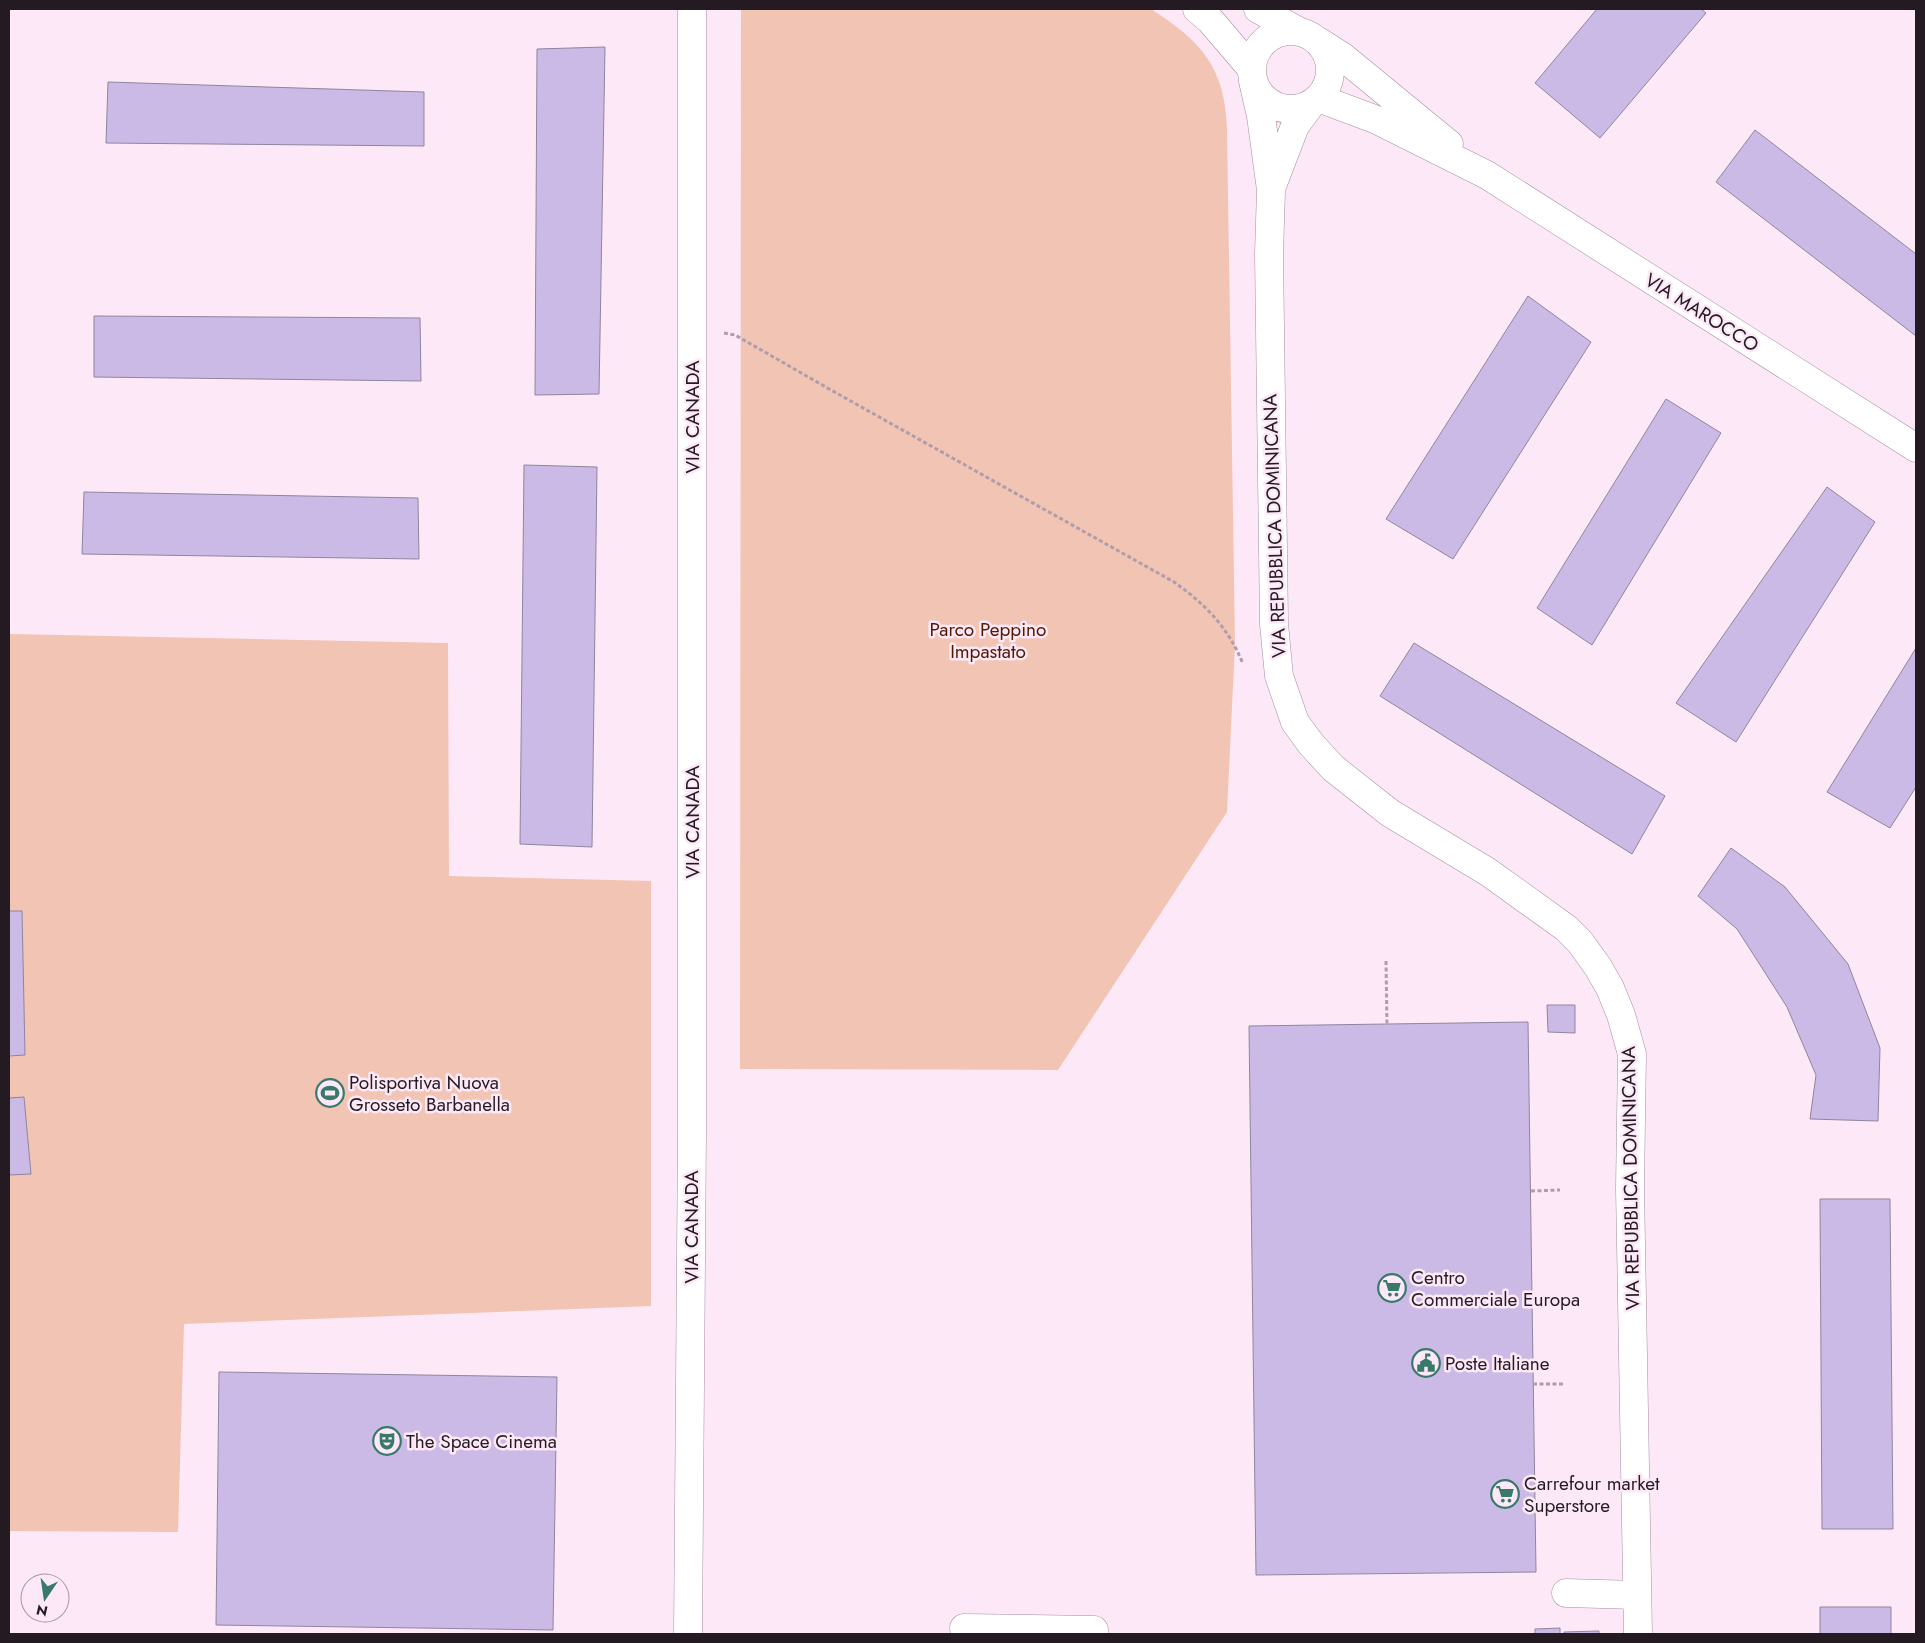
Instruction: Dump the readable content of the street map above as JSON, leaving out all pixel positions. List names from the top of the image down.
{
  "streets": {
    "street": ["VIA MAROCCO", "VIA CANADA", "VIA REPUBBLICA DOMINICANA"]
  },
  "crossings": [
    ["VIA MAROCCO", "VIA REPUBBLICA DOMINICANA"]
  ],
  "parks": ["Parco Peppino Impastato"],
  "places": {
    "sports": ["Polisportiva Nuova Grosseto Barbanella"],
    "supermarket": ["Centro Commerciale Europa", "Carrefour market Superstore"],
    "public building": ["Poste Italiane"],
    "theatre": ["The Space Cinema"]
  },
  "north": "bottom"
}
